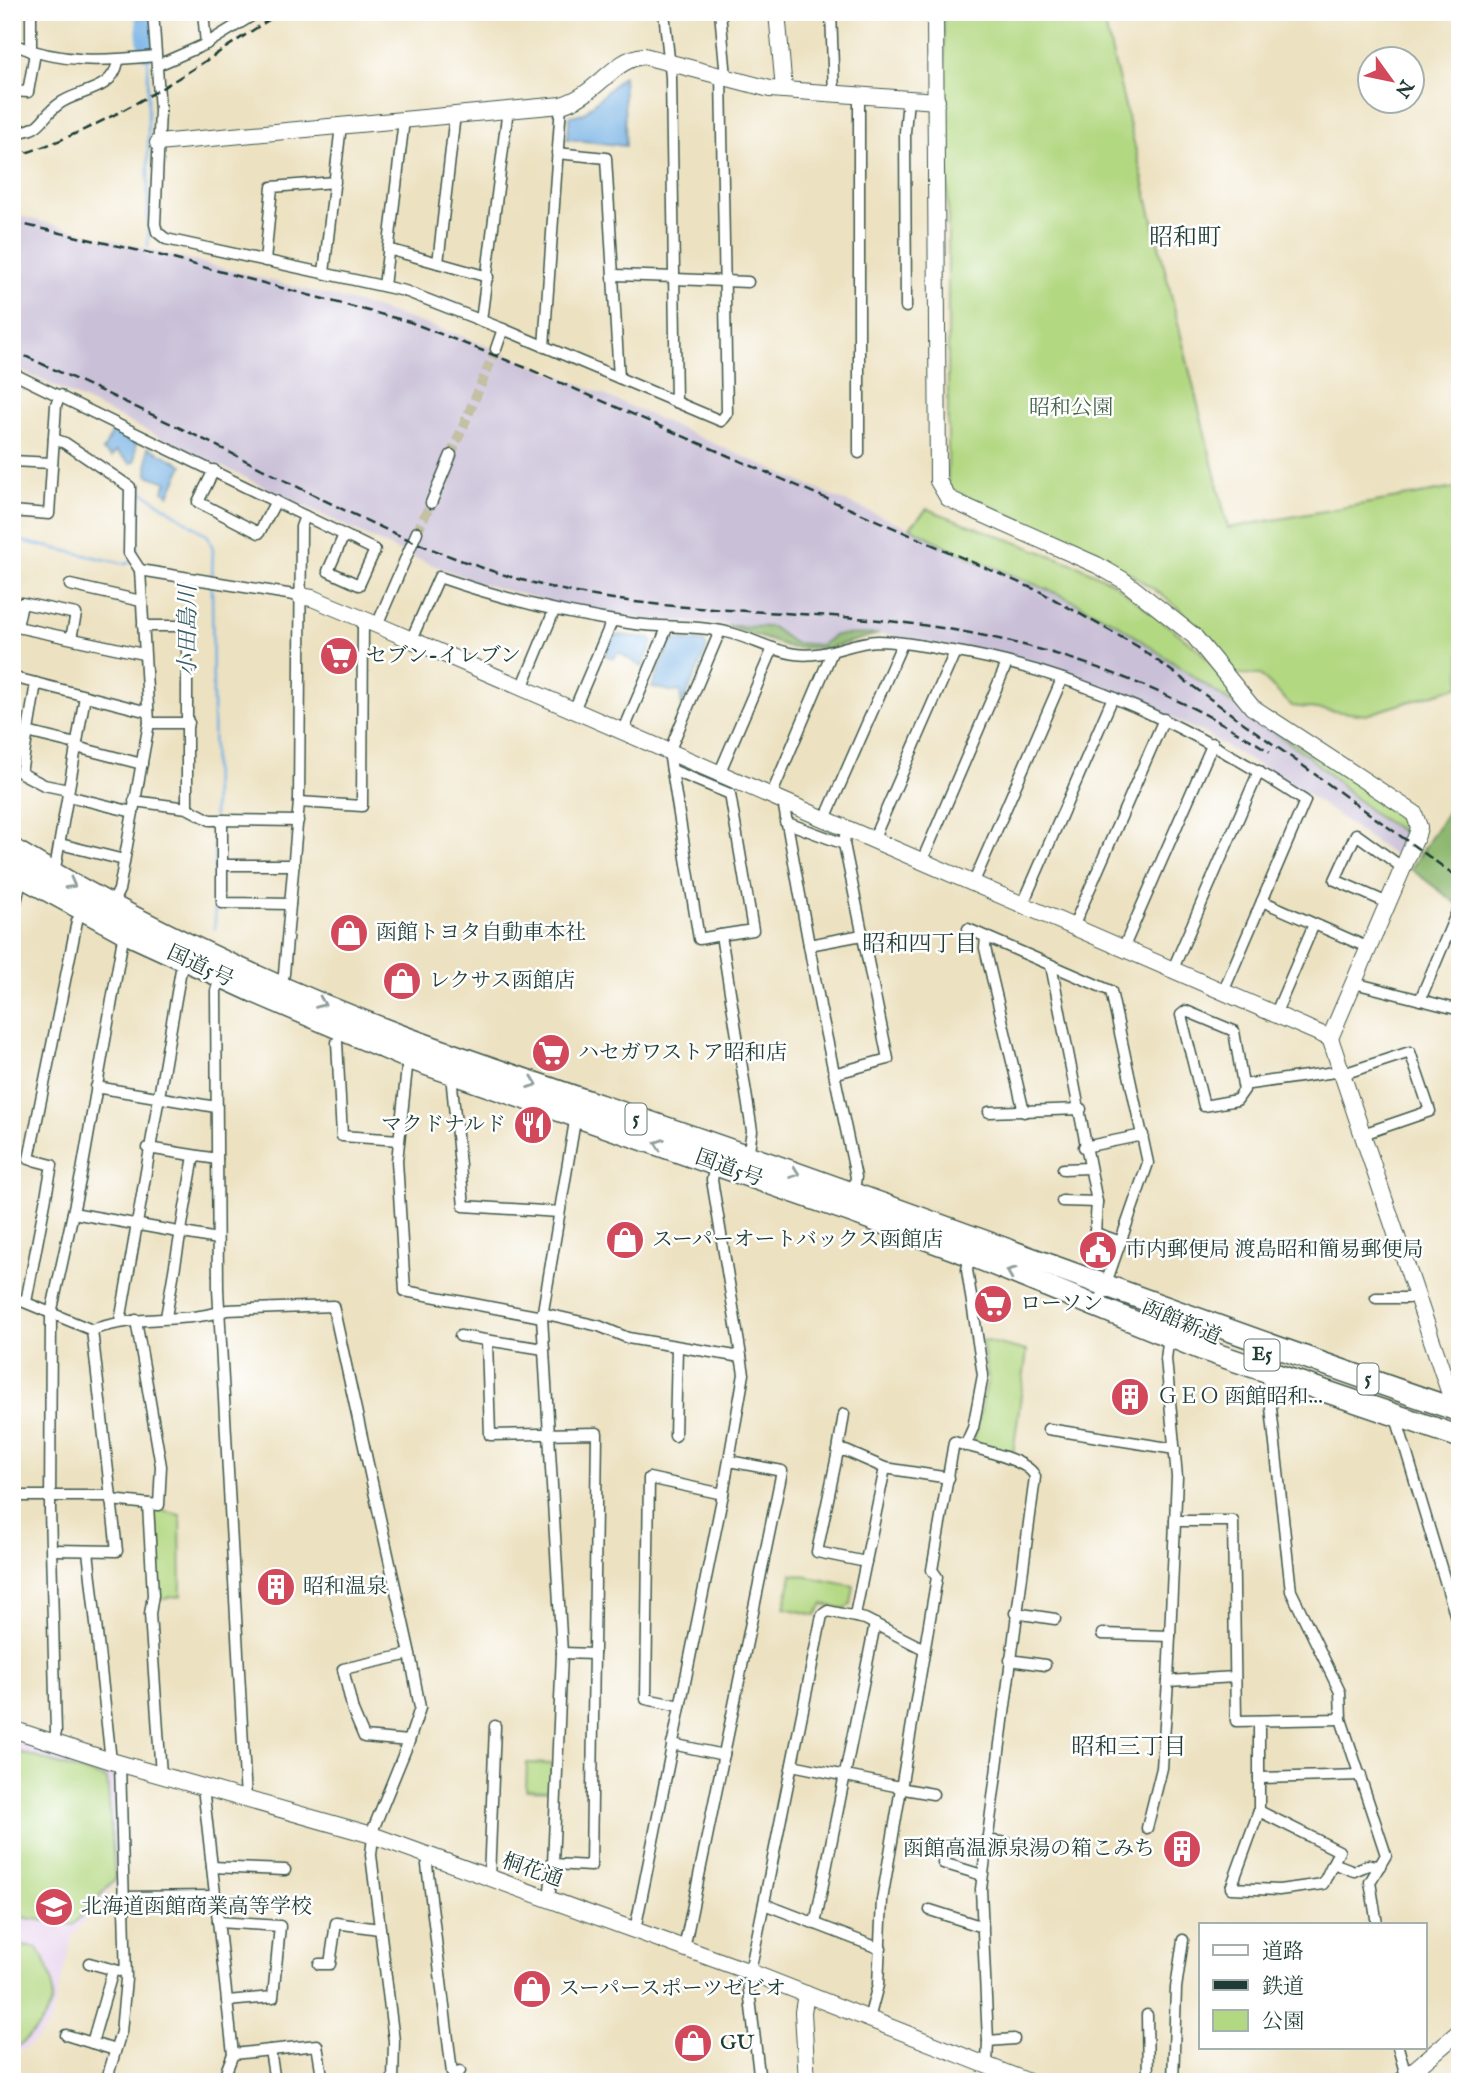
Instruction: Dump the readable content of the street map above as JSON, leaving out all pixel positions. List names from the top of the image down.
{
  "streets": {
    "highway": [
      "国道5号",
      "5",
      "函館新道",
      "E5"
    ],
    "street": ["桐花通"]
  },
  "crossings": [
    ["国道5号", "函館新道"]
  ],
  "districts": ["昭和町", "昭和四丁目", "昭和三丁目"],
  "water": ["小田島川"],
  "parks": ["昭和公園"],
  "places": {
    "supermarket": ["セブン-イレブン", "ハセガワストア昭和店", "ローソン"],
    "shop": [
      "函館トヨタ自動車本社",
      "レクサス函館店",
      "スーパーオートバックス函館店",
      "スーパースポーツゼビオ",
      "GU"
    ],
    "restaurant": ["マクドナルド"],
    "public building": ["市内郵便局 渡島昭和簡易郵便局"],
    "building": ["ＧＥＯ 函館昭和…", "昭和温泉", "函館高温源泉湯の箱こみち"],
    "school or university": ["北海道函館商業高等学校"]
  },
  "legend": ["道路", "鉄道", "公園"],
  "north": "bottom right"
}
